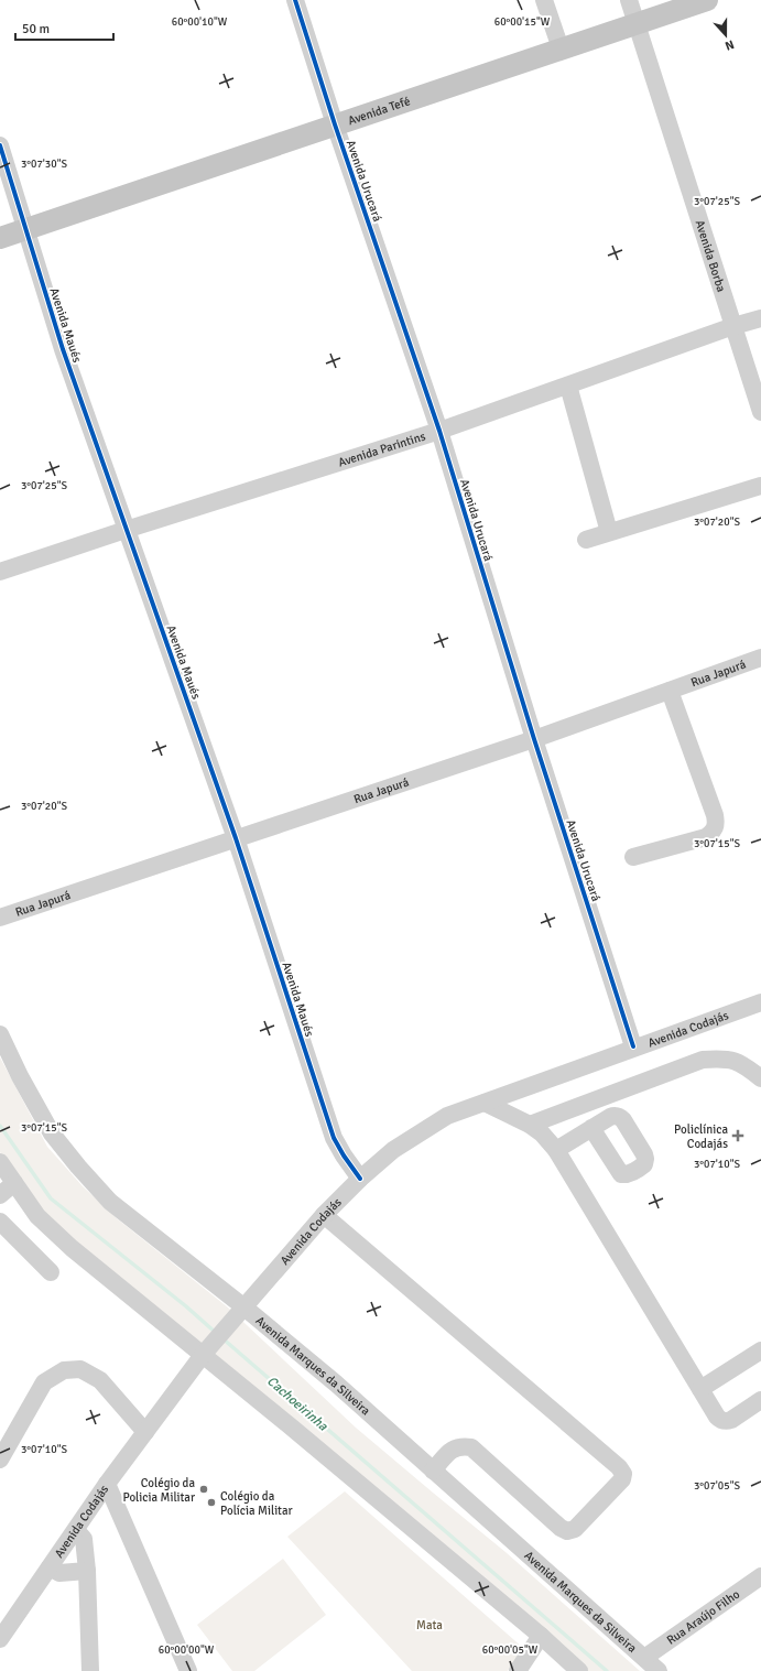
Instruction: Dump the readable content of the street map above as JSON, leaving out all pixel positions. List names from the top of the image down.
{
  "streets": {
    "main road": ["Avenida Tefé"],
    "street": [
      "Avenida Urucará",
      "Avenida Borba",
      "Avenida Maués",
      "Avenida Parintins",
      "Rua Japurá",
      "Avenida Codajás",
      "Avenida Marques da Silveira",
      "Rua Araújo Filho"
    ]
  },
  "crossings": [
    ["Avenida Tefé", "Avenida Urucará"],
    ["Avenida Tefé", "Avenida Borba"],
    ["Avenida Tefé", "Avenida Maués"],
    ["Avenida Urucará", "Avenida Parintins"],
    ["Avenida Urucará", "Rua Japurá"],
    ["Avenida Urucará", "Avenida Codajás"],
    ["Avenida Borba", "Avenida Parintins"],
    ["Avenida Maués", "Avenida Parintins"],
    ["Avenida Maués", "Rua Japurá"],
    ["Avenida Maués", "Avenida Codajás"],
    ["Avenida Codajás", "Avenida Marques da Silveira"],
    ["Avenida Marques da Silveira", "Rua Araújo Filho"]
  ],
  "water": ["Cachoeirinha"],
  "parks": ["Mata"],
  "places": {
    "health": ["Policlínica Codajás"],
    "other": ["Colégio da Policia Militar", "Colégio da Polícia Militar"]
  },
  "scale_bar": "50 m",
  "north": "bottom",
  "coordinates": [
    "60°00'10\"W",
    "60°00'15\"W",
    "3°07'30\"S",
    "3°07'25\"S",
    "3°07'20\"S",
    "3°07'15\"S",
    "3°07'10\"S",
    "3°07'05\"S",
    "60°00'00\"W",
    "60°00'05\"W"
  ]
}
